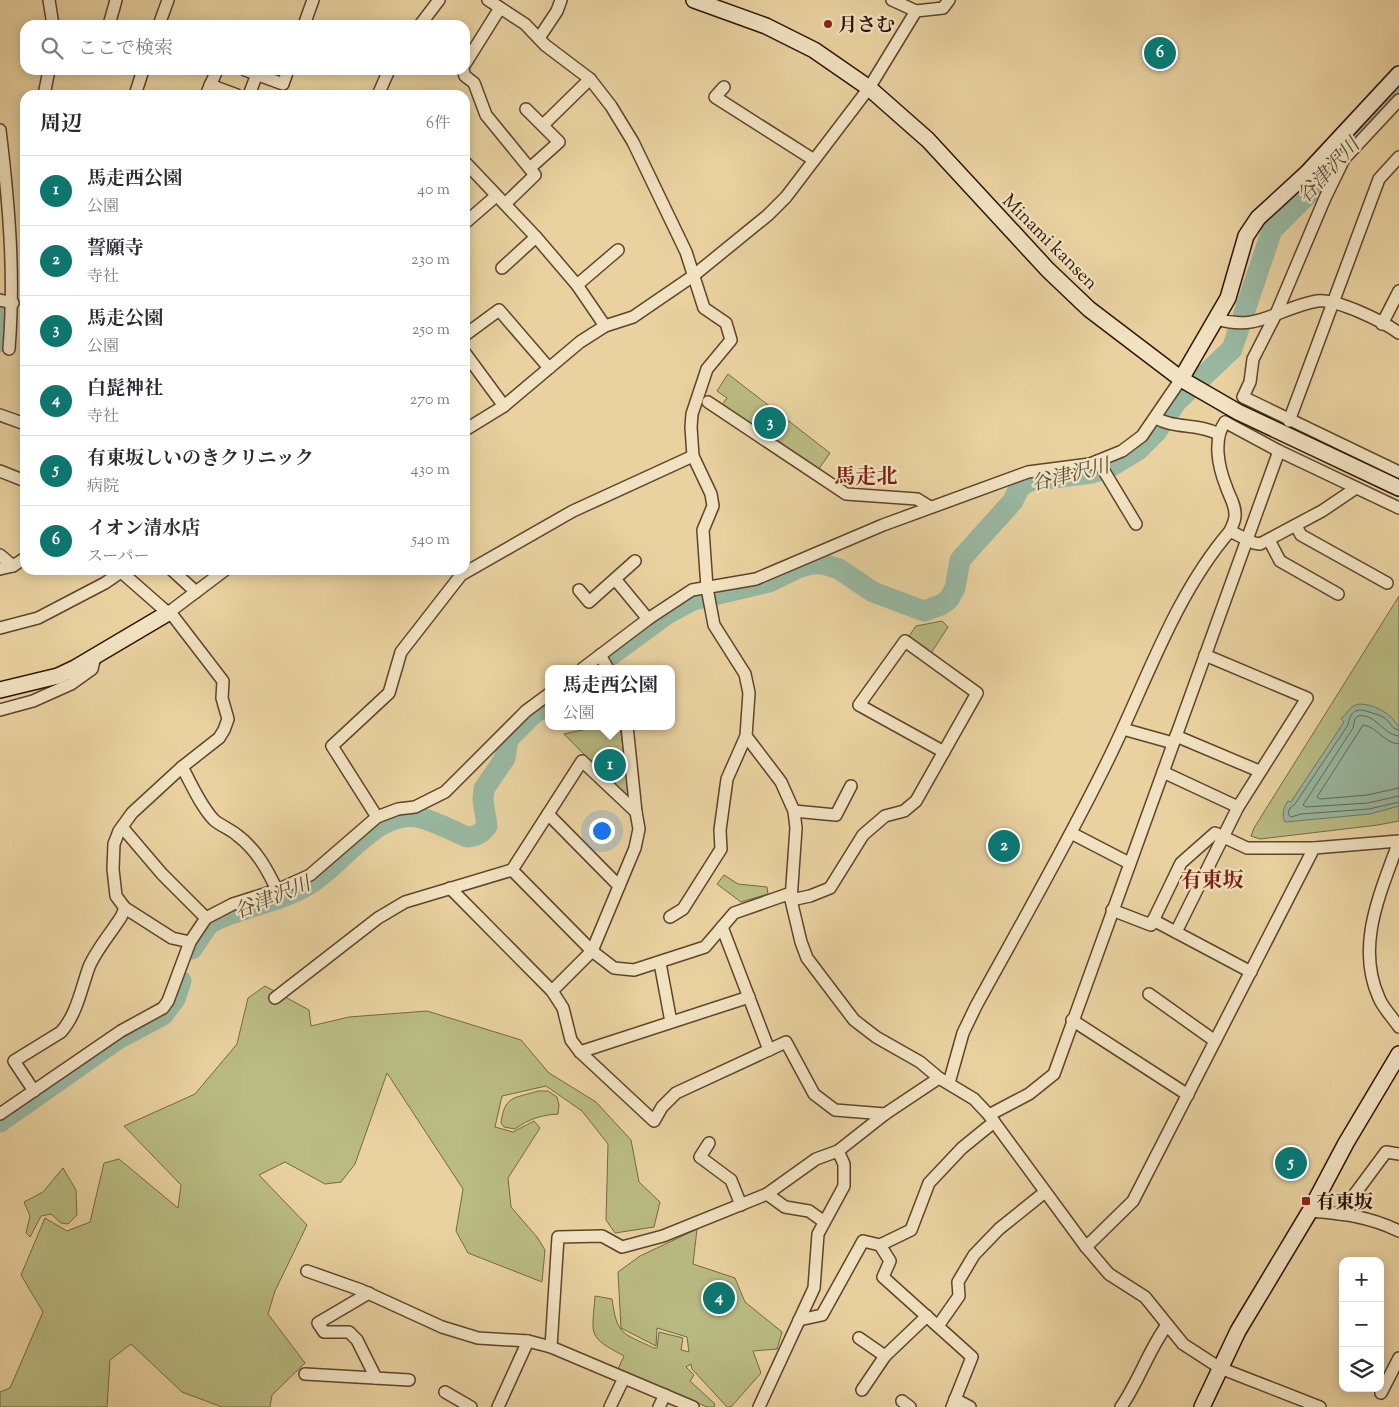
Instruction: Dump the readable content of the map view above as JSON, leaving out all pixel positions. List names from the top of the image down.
{
  "streets": {
    "street": ["Minami kansen"]
  },
  "districts": ["馬走北", "有東坂"],
  "water": ["谷津沢川"],
  "places": {
    "other": ["月さむ"],
    "transit": ["有東坂"]
  },
  "page": {
    "search": "ここで検索",
    "pins": [
      "6",
      "3",
      "1",
      "2",
      "5",
      "4"
    ],
    "heading": ["周辺", "6件"],
    "list": [
      {
        "mark": "1",
        "name": "馬走西公園",
        "note": "公園",
        "value": "40 m"
      },
      {
        "mark": "2",
        "name": "誓願寺",
        "note": "寺社",
        "value": "230 m"
      },
      {
        "mark": "3",
        "name": "馬走公園",
        "note": "公園",
        "value": "250 m"
      },
      {
        "mark": "4",
        "name": "白髭神社",
        "note": "寺社",
        "value": "270 m"
      },
      {
        "mark": "5",
        "name": "有東坂しいのきクリニック",
        "note": "病院",
        "value": "430 m"
      },
      {
        "mark": "6",
        "name": "イオン清水店",
        "note": "スーパー",
        "value": "540 m"
      }
    ],
    "popup": ["馬走西公園", "公園"],
    "map_buttons": ["+", "−"]
  }
}
